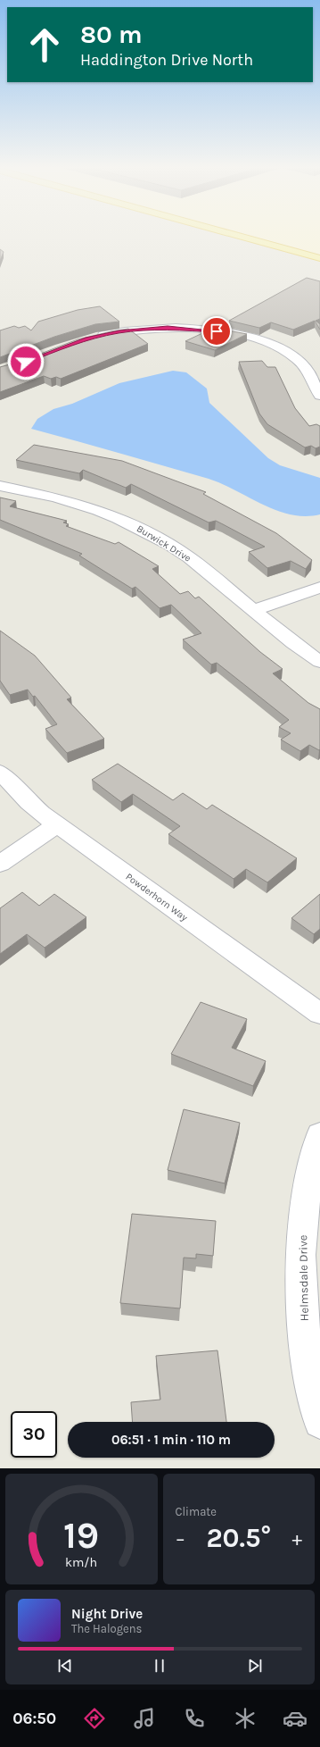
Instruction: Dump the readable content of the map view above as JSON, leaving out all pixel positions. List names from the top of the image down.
{
  "streets": {
    "street": ["Burwick Drive", "Powderhorn Way", "Helmsdale Drive"]
  },
  "page": {
    "turn": ["80 m", "Haddington Drive North"],
    "limit": "30",
    "trip": "06:51 · 1 min · 110 m",
    "tile": "Climate",
    "heat": ["−", "20.5°", "+"],
    "song": ["Night Drive", "The Halogens"],
    "tabs": "06:50",
    "gauge": ["19", "km/h"]
  }
}
